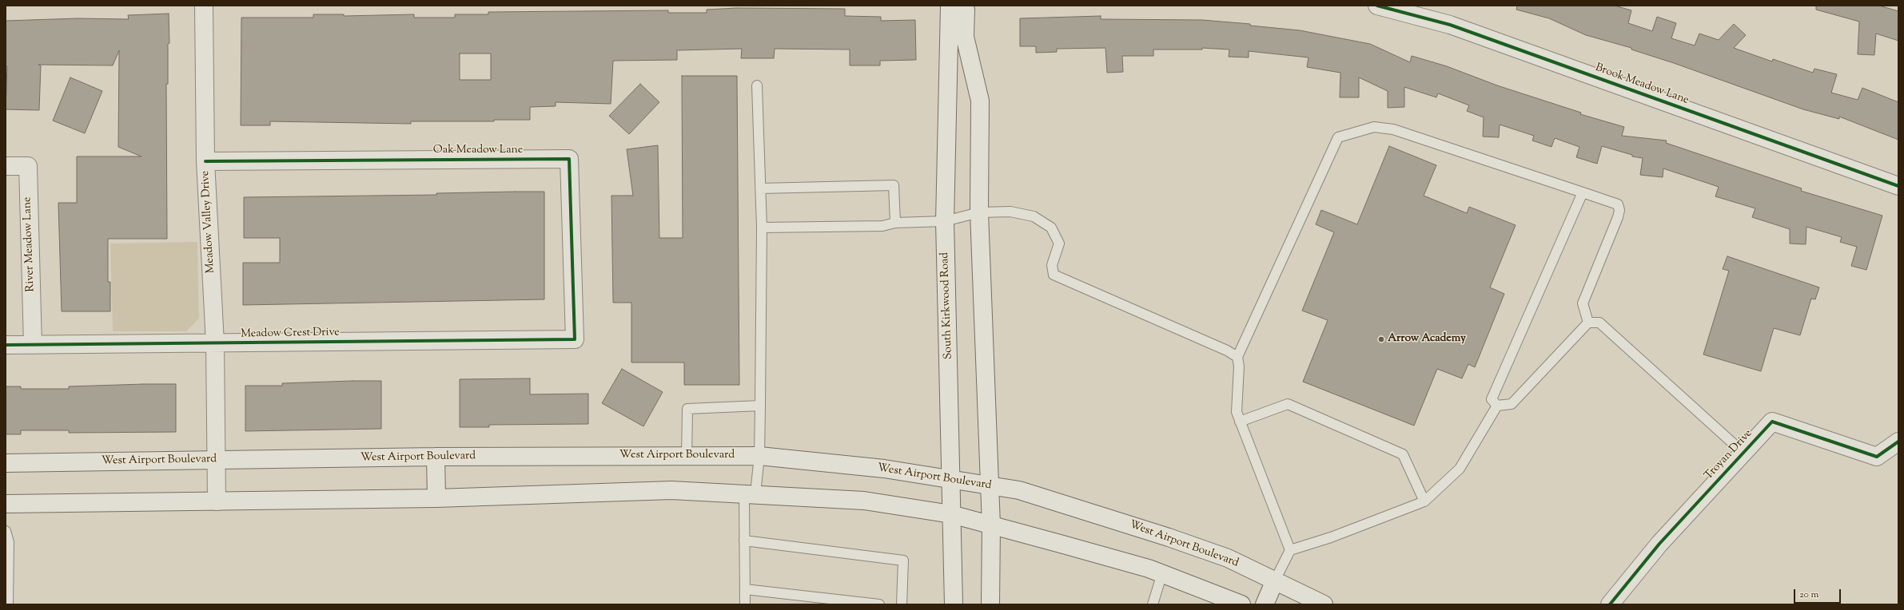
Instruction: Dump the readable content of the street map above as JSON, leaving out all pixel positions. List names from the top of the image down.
{
  "streets": {
    "main road": [
      "Brook Meadow Lane",
      "Oak Meadow Lane",
      "Meadow Valley Drive",
      "River Meadow Lane",
      "South Kirkwood Road",
      "Meadow Crest Drive",
      "Troyan Drive",
      "West Airport Boulevard"
    ]
  },
  "crossings": [
    ["Oak Meadow Lane", "Meadow Valley Drive"],
    ["Oak Meadow Lane", "Meadow Crest Drive"],
    ["Meadow Valley Drive", "Meadow Crest Drive"],
    ["Meadow Valley Drive", "West Airport Boulevard"],
    ["River Meadow Lane", "Meadow Crest Drive"],
    ["South Kirkwood Road", "West Airport Boulevard"]
  ],
  "places": ["Arrow Academy"],
  "scale_bar": "20 m"
}
